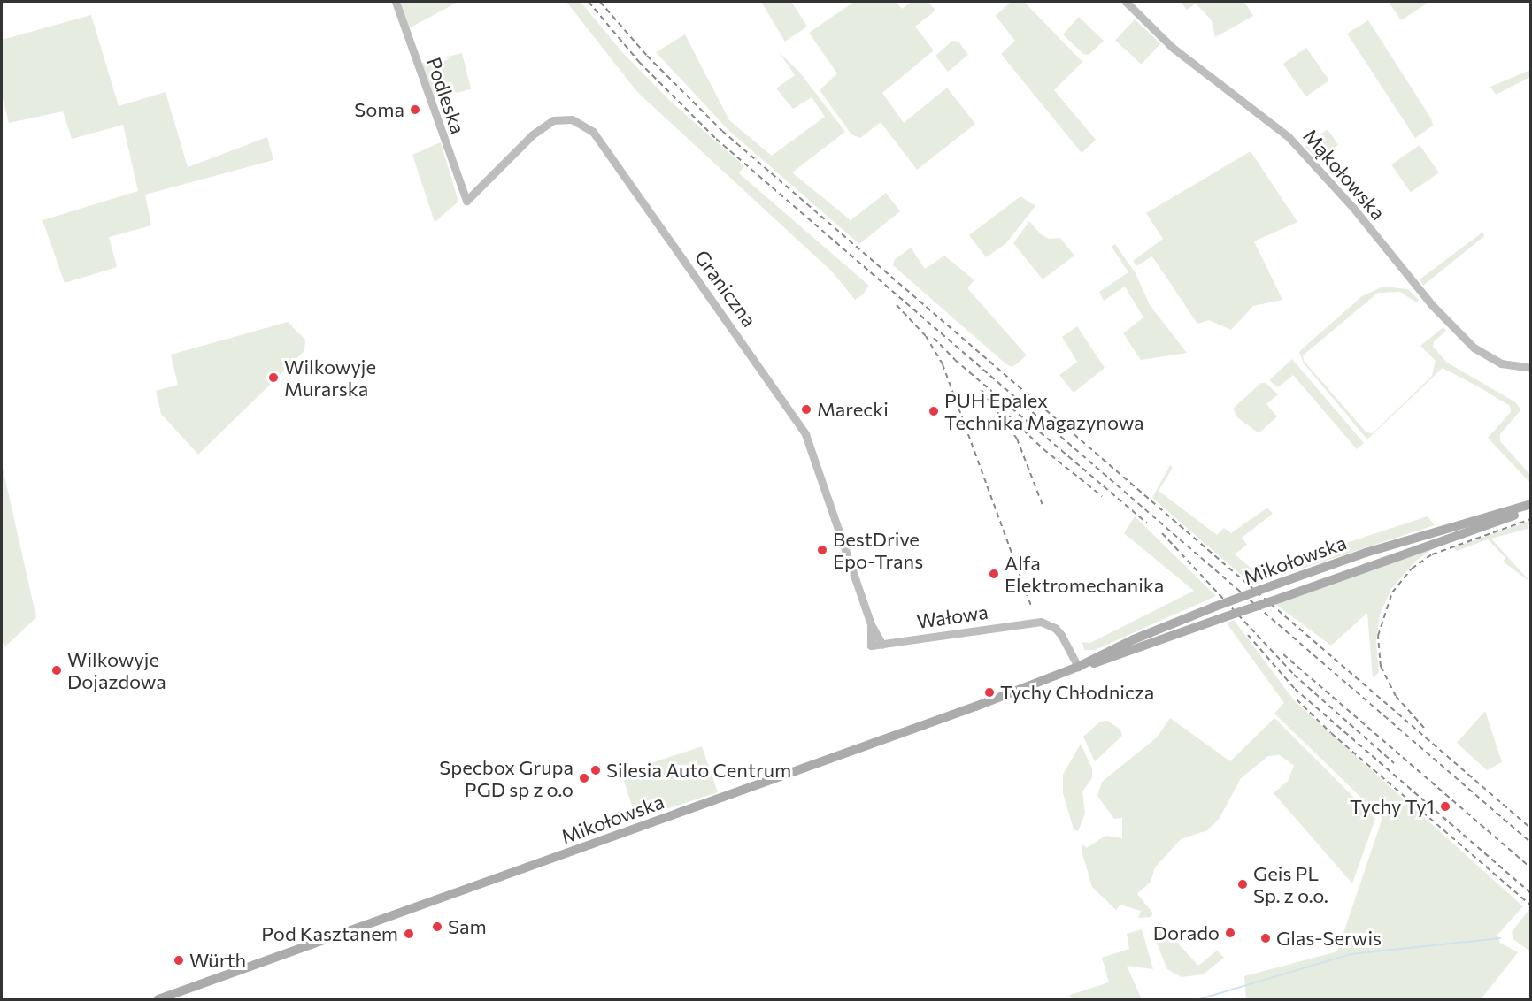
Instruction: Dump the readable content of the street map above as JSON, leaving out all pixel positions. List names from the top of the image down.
{
  "streets": {
    "main road": ["Mikołowska"],
    "street": [
      "Podleska",
      "Mąkołowska",
      "Graniczna",
      "Wałowa"
    ]
  },
  "crossings": [
    ["Podleska", "Graniczna"],
    ["Graniczna", "Wałowa"],
    ["Mikołowska", "Wałowa"]
  ],
  "places": [
    "Soma",
    "Wilkowyje Murarska",
    "Marecki",
    "PUH Epalex Technika Magazynowa",
    "BestDrive Epo-Trans",
    "Alfa Elektromechanika",
    "Wilkowyje Dojazdowa",
    "Tychy Chłodnicza",
    "Silesia Auto Centrum",
    "Specbox Grupa PGD sp z o.o",
    "Tychy Ty1",
    "Geis PL Sp. z o.o.",
    "Sam",
    "Dorado",
    "Pod Kasztanem",
    "Glas-Serwis",
    "Würth"
  ]
}
